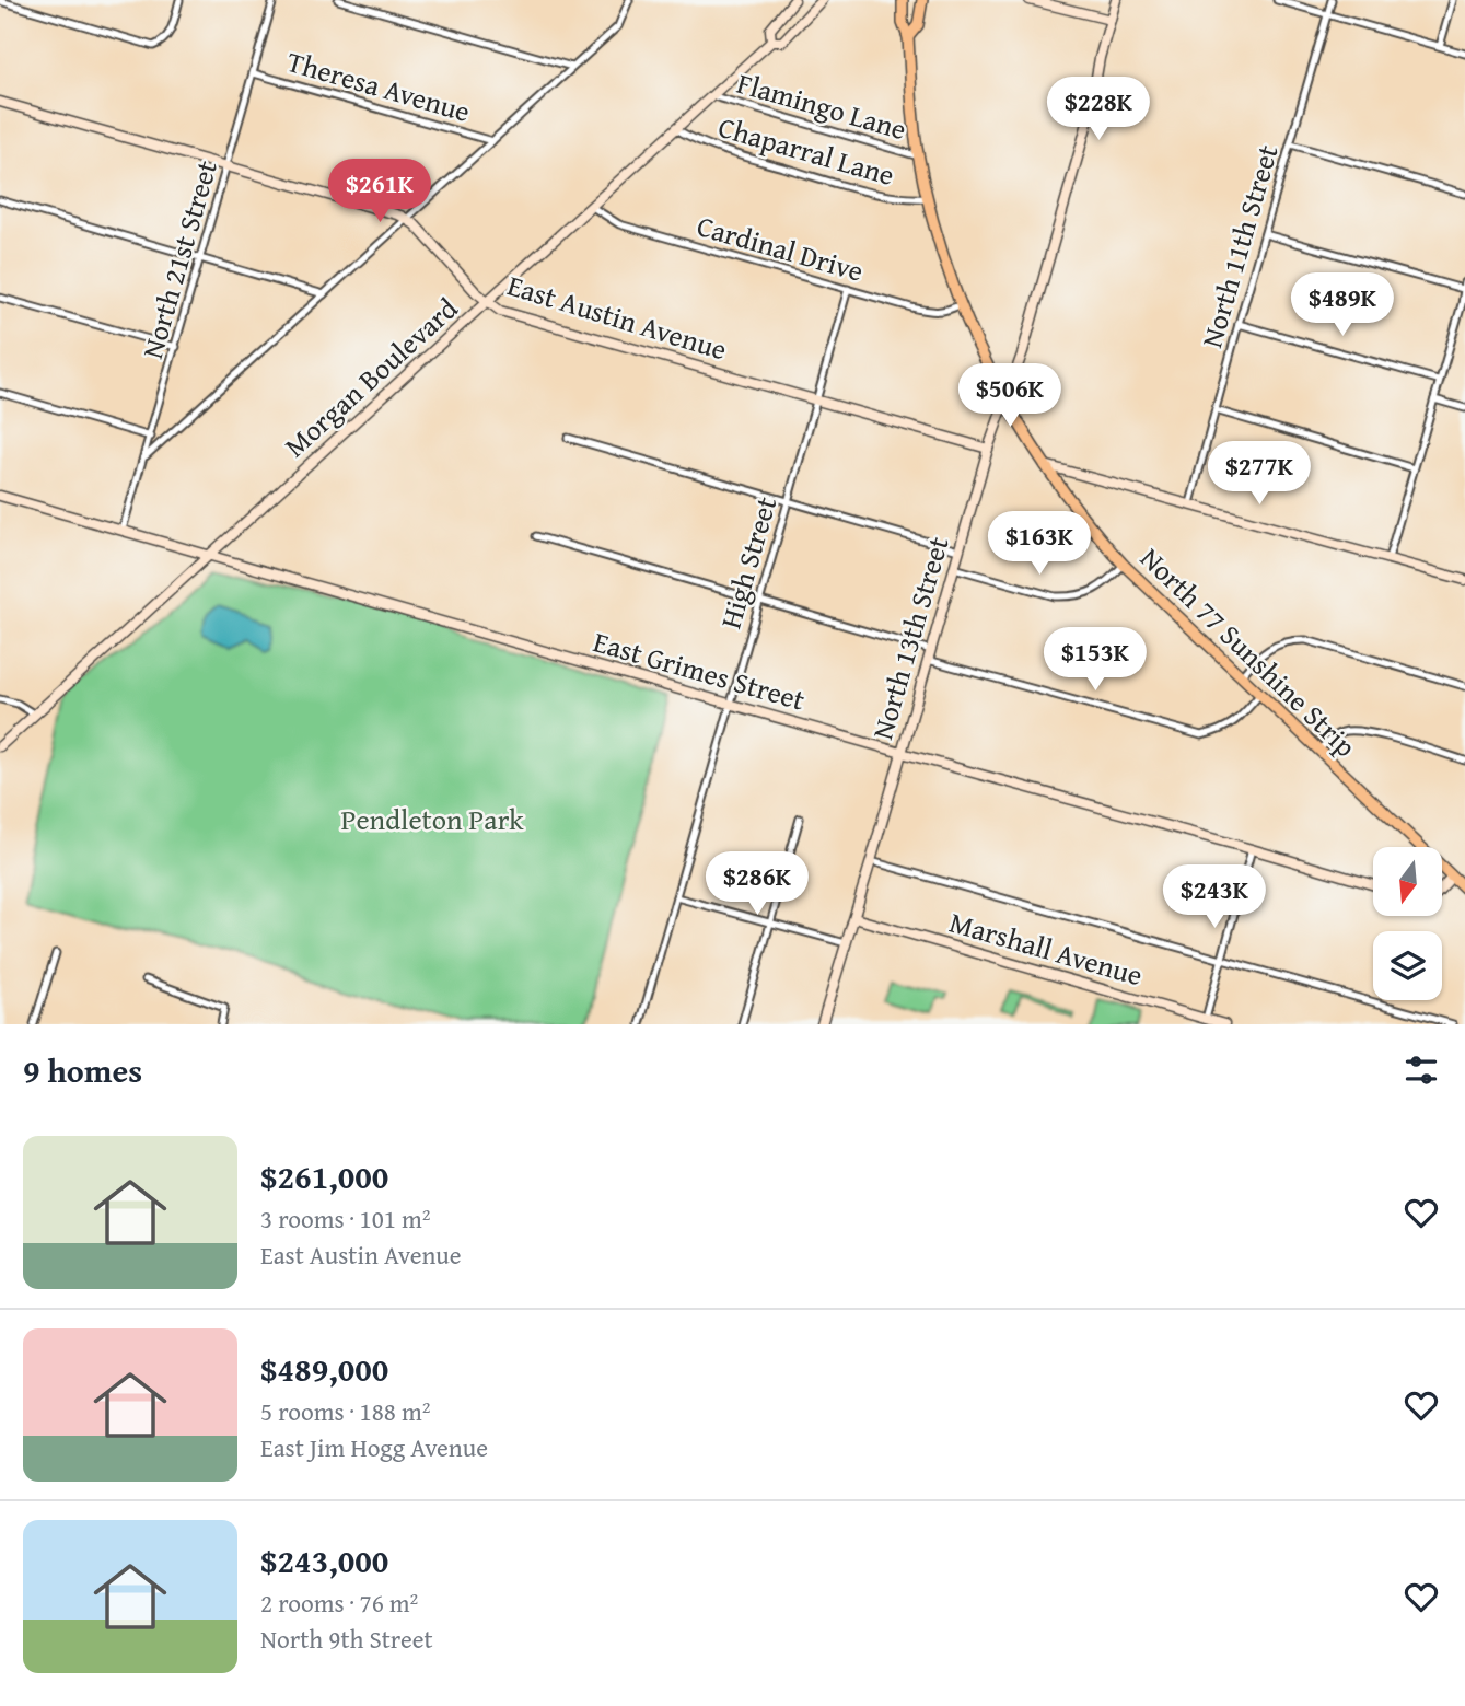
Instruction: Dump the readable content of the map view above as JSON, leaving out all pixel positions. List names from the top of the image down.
{
  "streets": {
    "main road": ["North 77 Sunshine Strip"],
    "street": [
      "Theresa Avenue",
      "Flamingo Lane",
      "Chaparral Lane",
      "North 11th Street",
      "Cardinal Drive",
      "North 21st Street",
      "East Austin Avenue",
      "Morgan Boulevard",
      "High Street",
      "North 13th Street",
      "East Grimes Street",
      "Marshall Avenue"
    ]
  },
  "crossings": [
    ["Theresa Avenue", "North 21st Street"],
    ["Flamingo Lane", "Morgan Boulevard"],
    ["Flamingo Lane", "North 77 Sunshine Strip"],
    ["Chaparral Lane", "Morgan Boulevard"],
    ["Chaparral Lane", "North 77 Sunshine Strip"],
    ["Cardinal Drive", "Morgan Boulevard"],
    ["Cardinal Drive", "High Street"],
    ["Cardinal Drive", "North 77 Sunshine Strip"],
    ["North 21st Street", "East Austin Avenue"],
    ["North 21st Street", "East Grimes Street"],
    ["East Austin Avenue", "Morgan Boulevard"],
    ["East Austin Avenue", "High Street"],
    ["East Austin Avenue", "North 13th Street"],
    ["Morgan Boulevard", "East Grimes Street"],
    ["High Street", "East Grimes Street"],
    ["North 13th Street", "North 77 Sunshine Strip"],
    ["North 13th Street", "East Grimes Street"],
    ["North 13th Street", "Marshall Avenue"]
  ],
  "parks": ["Pendleton Park"],
  "north": "bottom",
  "page": {
    "price": [
      "$228K",
      "$261K",
      "$489K",
      "$506K",
      "$277K",
      "$163K",
      "$153K",
      "$286K",
      "$243K"
    ],
    "heading": "9 homes",
    "list": [
      {
        "name": "$261,000",
        "note": "3 rooms · 101 m² · East Austin Avenue"
      },
      {
        "name": "$489,000",
        "note": "5 rooms · 188 m² · East Jim Hogg Avenue"
      },
      {
        "name": "$243,000",
        "note": "2 rooms · 76 m² · North 9th Street"
      }
    ]
  }
}
